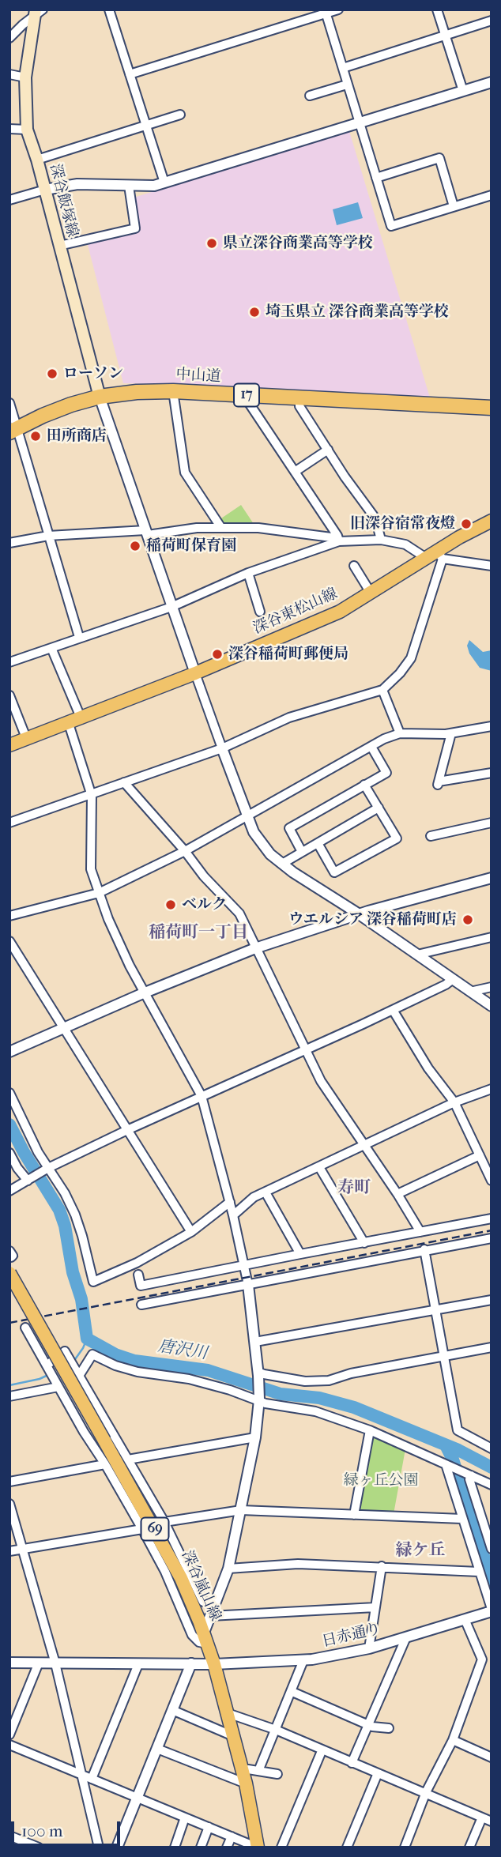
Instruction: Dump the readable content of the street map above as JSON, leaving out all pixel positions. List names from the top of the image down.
{
  "streets": {
    "highway": ["中山道", "17"],
    "main road": [
      "深谷飯塚線",
      "深谷東松山線",
      "69",
      "深谷嵐山線"
    ],
    "street": ["日赤通り"]
  },
  "crossings": [
    ["深谷飯塚線", "中山道"],
    ["深谷嵐山線", "日赤通り"]
  ],
  "districts": ["稲荷町一丁目", "寿町", "緑ケ丘"],
  "water": ["唐沢川"],
  "parks": ["緑ヶ丘公園"],
  "places": [
    "県立深谷商業高等学校",
    "埼玉県立 深谷商業高等学校",
    "ローソン",
    "田所商店",
    "旧深谷宿常夜燈",
    "稲荷町保育園",
    "深谷稲荷町郵便局",
    "ベルク",
    "ウエルシア 深谷稲荷町店"
  ],
  "scale_bar": "100 m"
}
